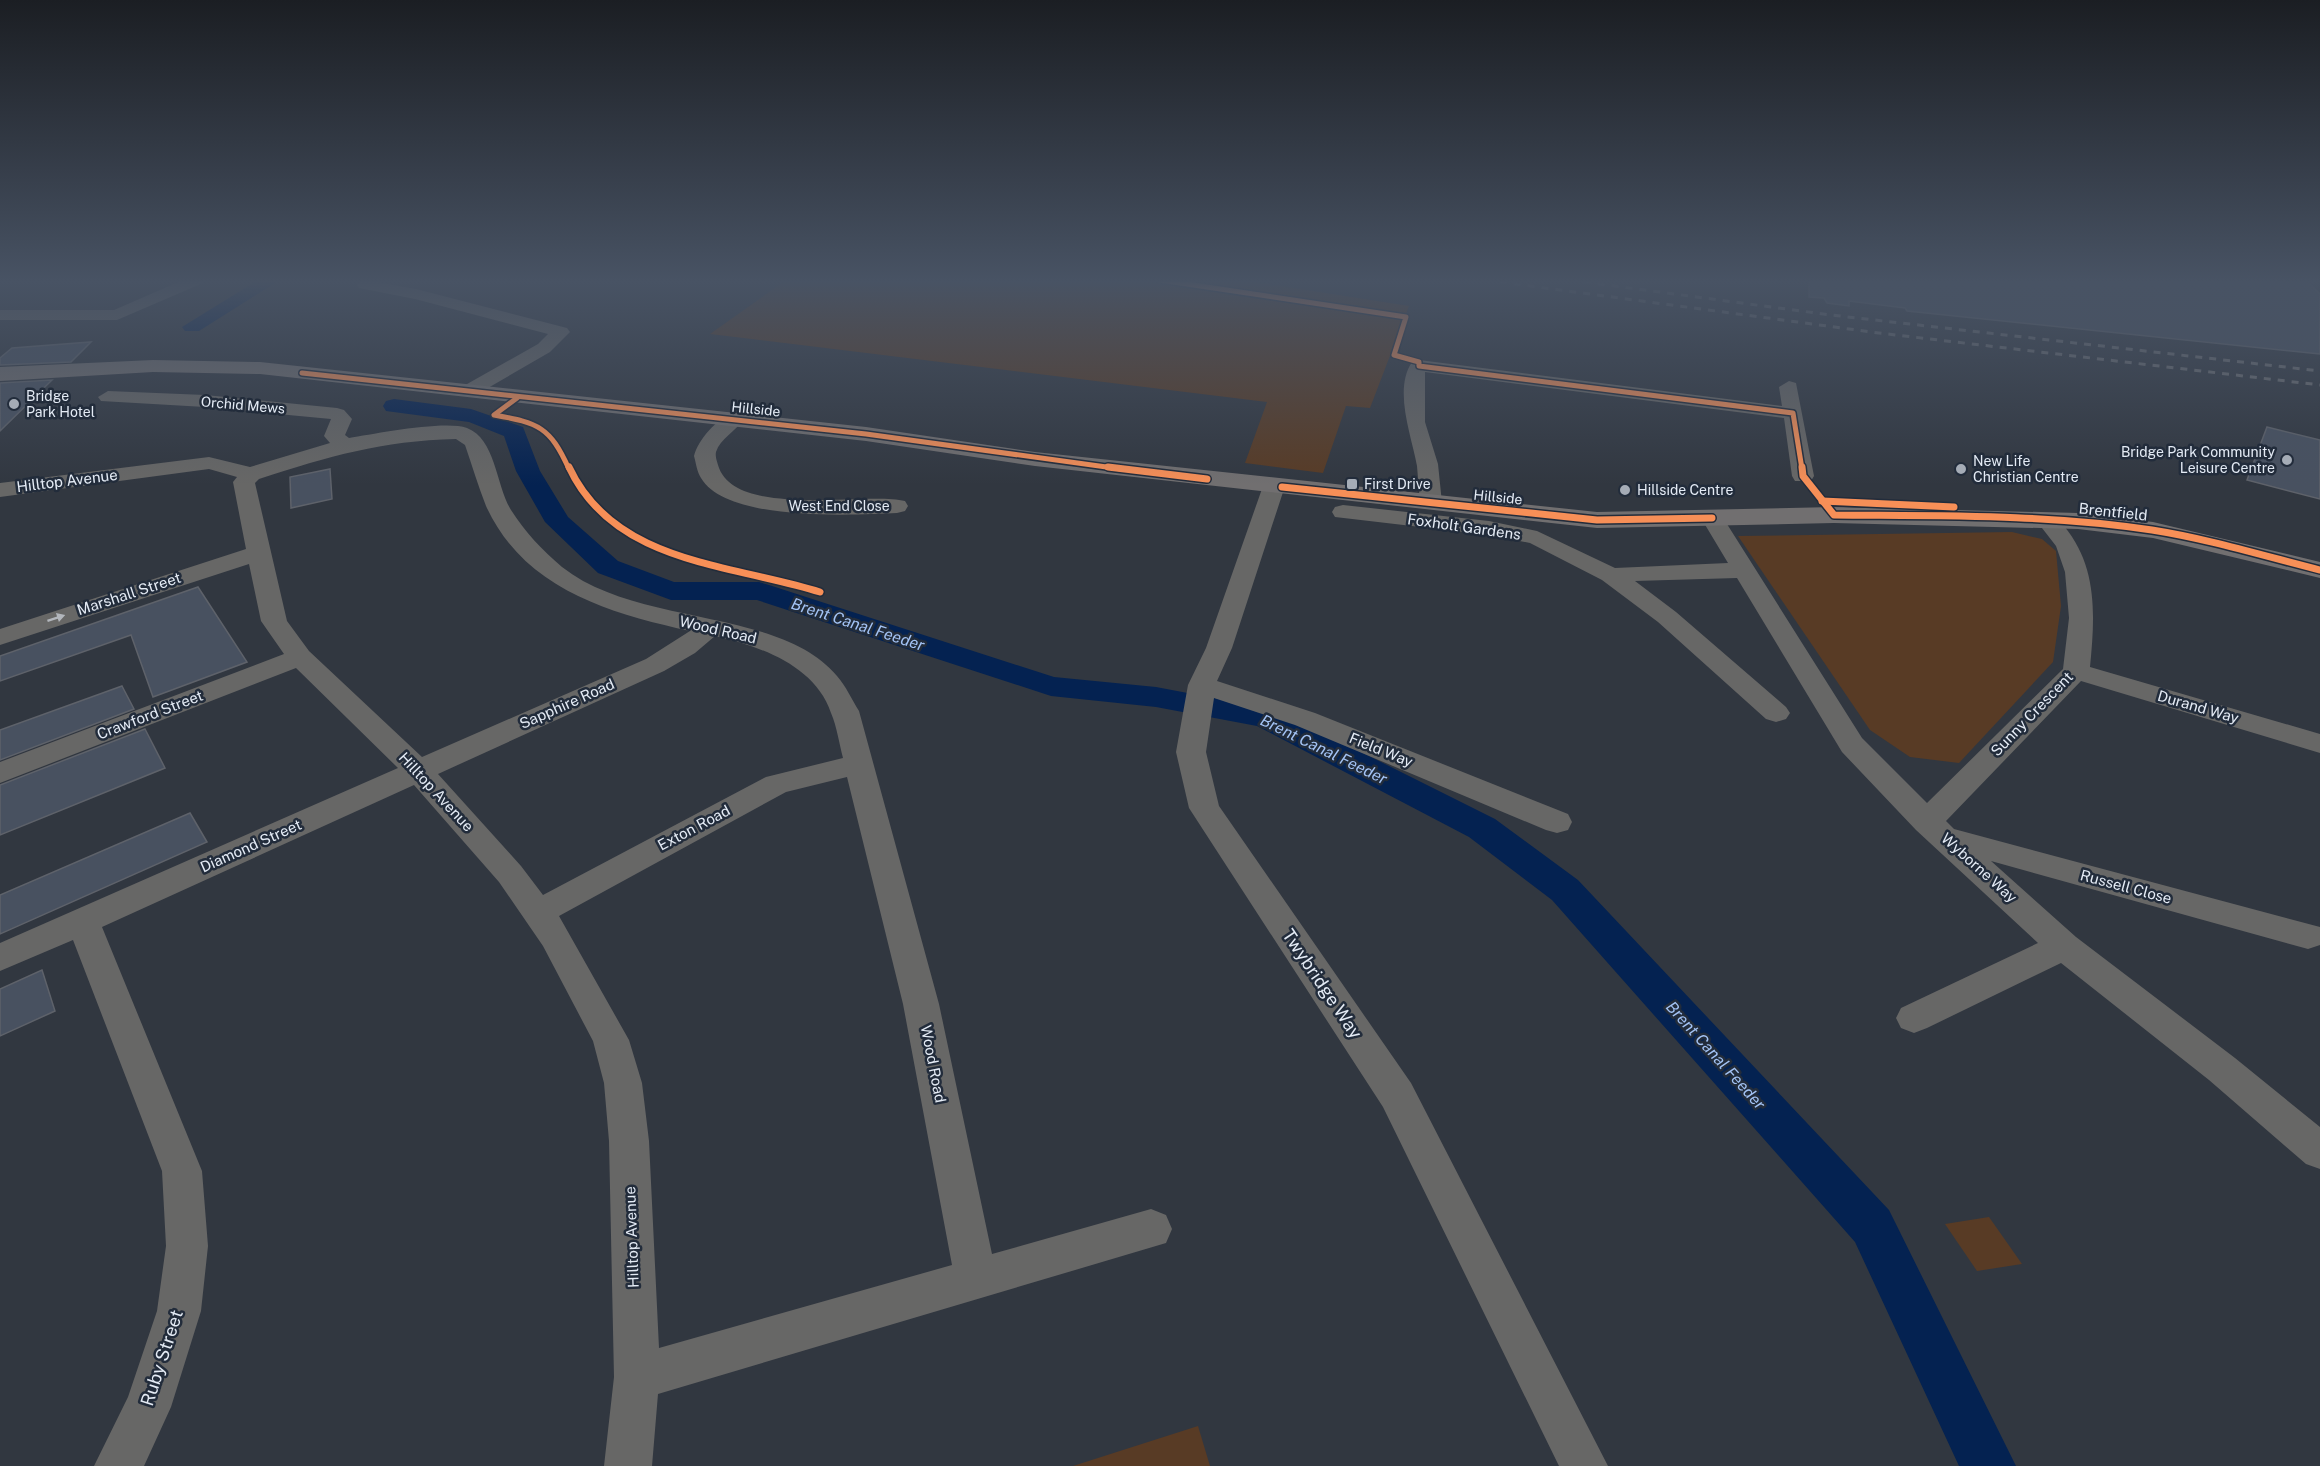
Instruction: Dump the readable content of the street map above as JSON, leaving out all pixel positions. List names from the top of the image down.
{
  "streets": {
    "main road": ["Hillside", "Brentfield"],
    "street": [
      "Orchid Mews",
      "Hilltop Avenue",
      "West End Close",
      "Foxholt Gardens",
      "Marshall Street",
      "Wood Road",
      "Sapphire Road",
      "Durand Way",
      "Sunny Crescent",
      "Crawford Street",
      "Field Way",
      "Exton Road",
      "Diamond Street",
      "Wyborne Way",
      "Russell Close",
      "Twybridge Way",
      "Ruby Street"
    ]
  },
  "crossings": [
    ["Orchid Mews", "Wood Road"],
    ["Hillside", "West End Close"],
    ["Hillside", "Brentfield"],
    ["Hillside", "Wyborne Way"],
    ["Hillside", "Twybridge Way"],
    ["Hilltop Avenue", "Marshall Street"],
    ["Hilltop Avenue", "Wood Road"],
    ["Hilltop Avenue", "Sapphire Road"],
    ["Hilltop Avenue", "Crawford Street"],
    ["Hilltop Avenue", "Exton Road"],
    ["Hilltop Avenue", "Diamond Street"],
    ["Brentfield", "Sunny Crescent"],
    ["Foxholt Gardens", "Wyborne Way"],
    ["Wood Road", "Sapphire Road"],
    ["Wood Road", "Exton Road"],
    ["Sapphire Road", "Diamond Street"],
    ["Durand Way", "Sunny Crescent"],
    ["Sunny Crescent", "Wyborne Way"],
    ["Sunny Crescent", "Russell Close"],
    ["Field Way", "Twybridge Way"],
    ["Diamond Street", "Ruby Street"],
    ["Wyborne Way", "Russell Close"]
  ],
  "one_way": ["Marshall Street"],
  "water": ["Brent Canal Feeder"],
  "places": {
    "other": [
      "Bridge Park Hotel",
      "Bridge Park Community Leisure Centre",
      "New Life Christian Centre",
      "Hillside Centre"
    ],
    "transit": ["First Drive"]
  }
}
